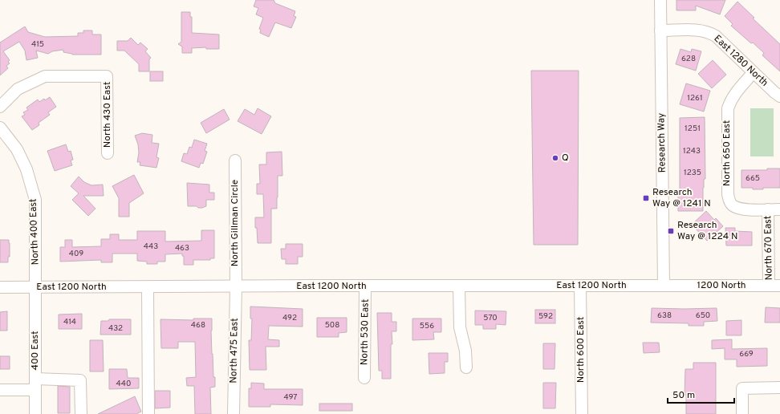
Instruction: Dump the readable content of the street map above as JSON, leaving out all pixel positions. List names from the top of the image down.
{
  "streets": {
    "street": [
      "East 1280 North",
      "North 430 East",
      "Research Way",
      "North 650 East",
      "North Gillman Circle",
      "North 400 East",
      "North 670 East",
      "East 1200 North",
      "1200 North",
      "North 530 East",
      "North 600 East",
      "400 East",
      "North 475 East"
    ]
  },
  "crossings": [
    ["East 1280 North", "Research Way"],
    ["East 1280 North", "North 650 East"],
    ["Research Way", "East 1200 North"],
    ["Research Way", "1200 North"],
    ["North 650 East", "North 670 East"],
    ["North Gillman Circle", "East 1200 North"],
    ["North Gillman Circle", "North 475 East"],
    ["North 400 East", "East 1200 North"],
    ["North 400 East", "400 East"],
    ["North 670 East", "1200 North"],
    ["East 1200 North", "1200 North"],
    ["East 1200 North", "North 530 East"],
    ["East 1200 North", "North 600 East"],
    ["East 1200 North", "400 East"],
    ["East 1200 North", "North 475 East"]
  ],
  "places": {
    "other": ["Q"],
    "transit": ["Research Way @ 1241 N", "Research Way @ 1224 N"]
  },
  "house_numbers": [
    "415",
    "628",
    "1261",
    "1251",
    "1243",
    "1235",
    "665",
    "443",
    "463",
    "409",
    "638",
    "650",
    "592",
    "492",
    "570",
    "414",
    "468",
    "508",
    "556",
    "432",
    "669",
    "440",
    "497"
  ],
  "scale_bar": "50 m"
}
